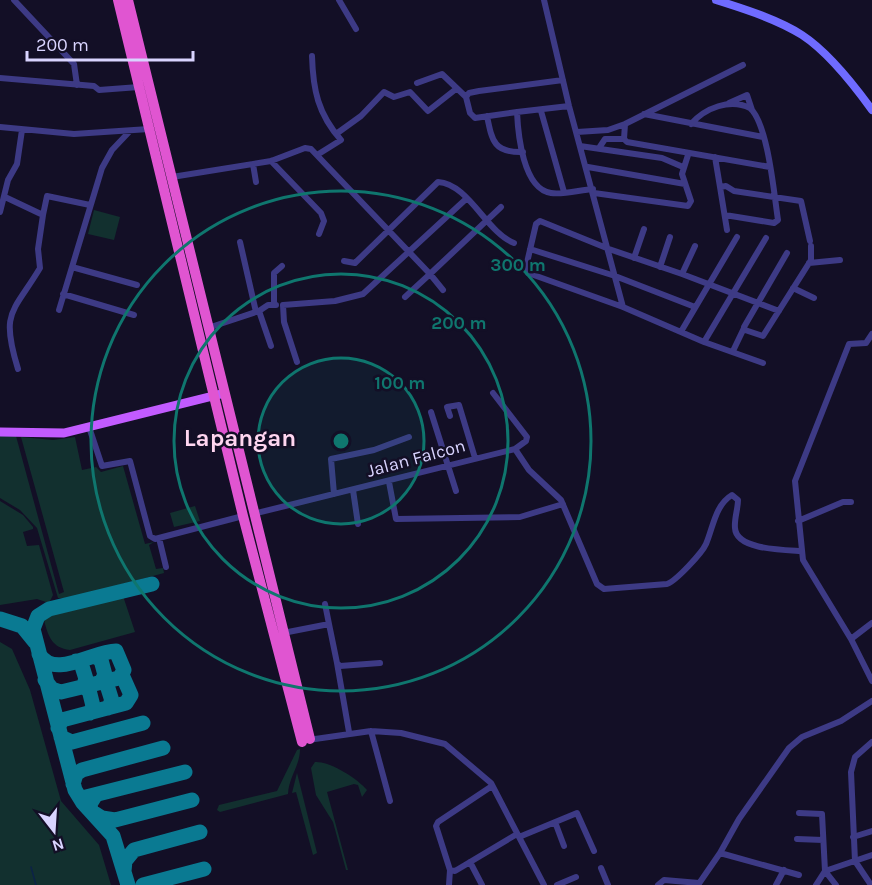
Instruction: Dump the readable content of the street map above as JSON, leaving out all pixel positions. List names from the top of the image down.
{
  "streets": {
    "street": ["Jalan Falcon"]
  },
  "districts": ["Lapangan"],
  "scale_bar": "200 m",
  "north": "bottom",
  "rings": ["300 m", "200 m", "100 m"]
}
